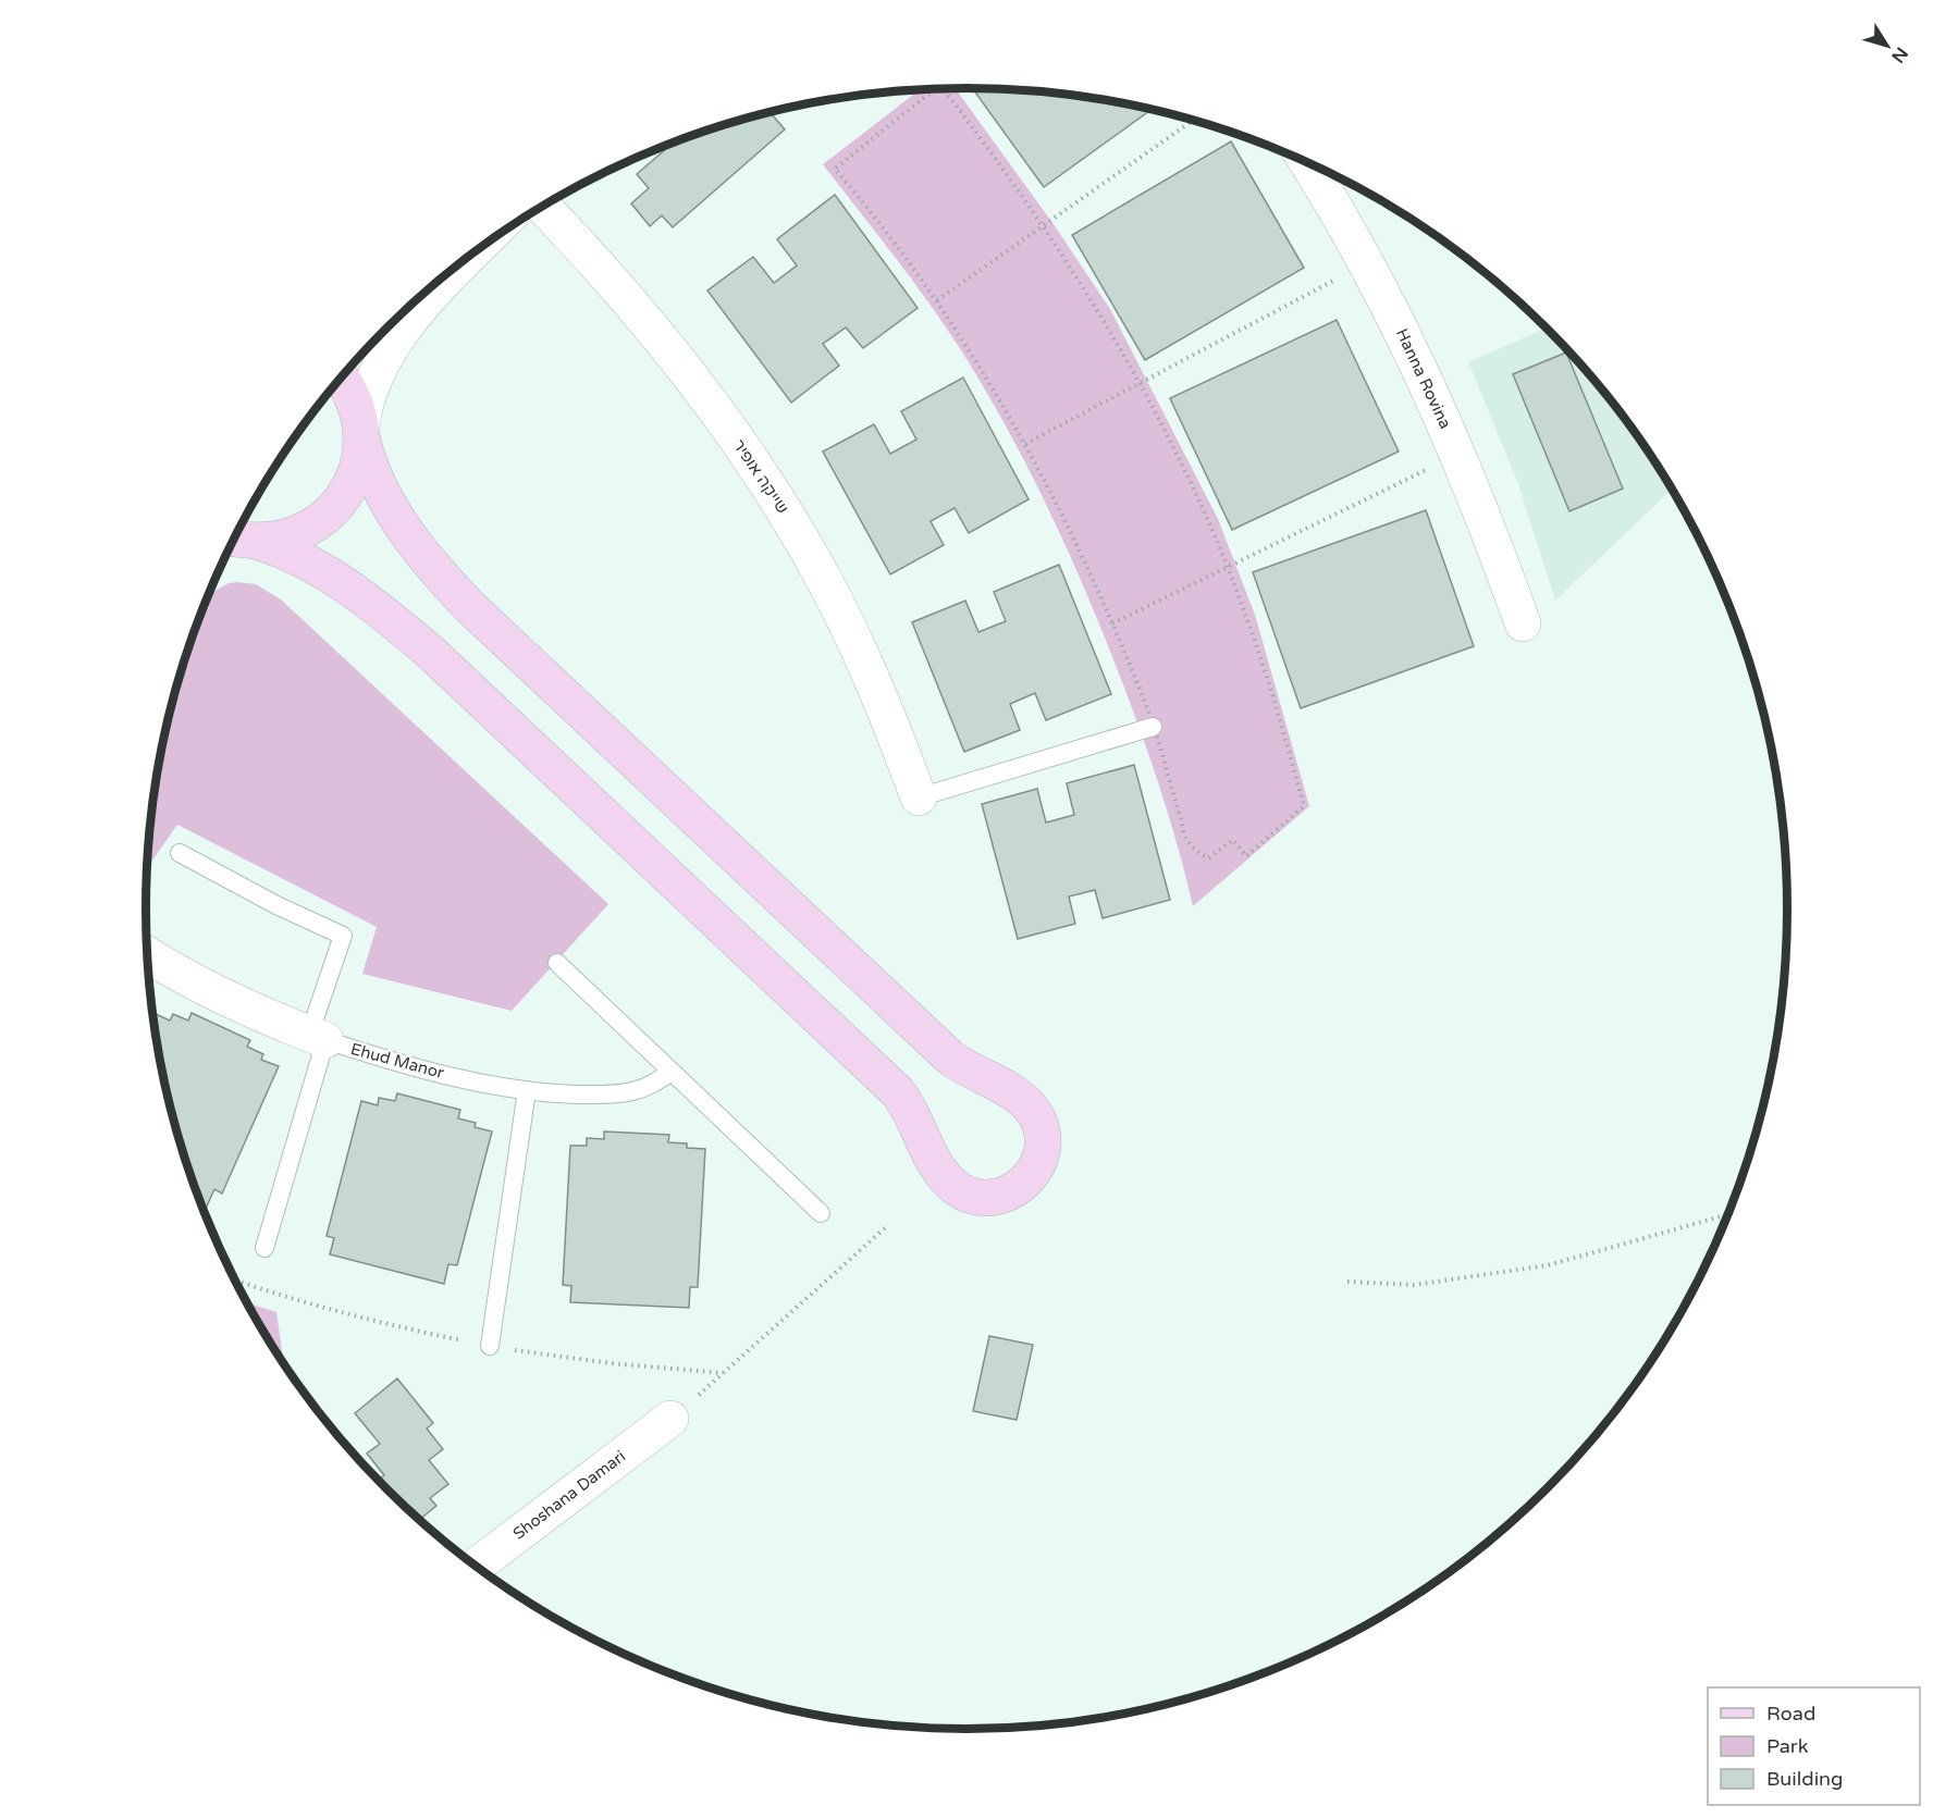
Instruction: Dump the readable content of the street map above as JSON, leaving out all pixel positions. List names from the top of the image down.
{
  "streets": {
    "street": [
      "Hanna Rovina",
      "שייקה אופיר",
      "Ehud Manor",
      "Shoshana Damari"
    ]
  },
  "legend": ["Road", "Park", "Building"],
  "north": "bottom right"
}
